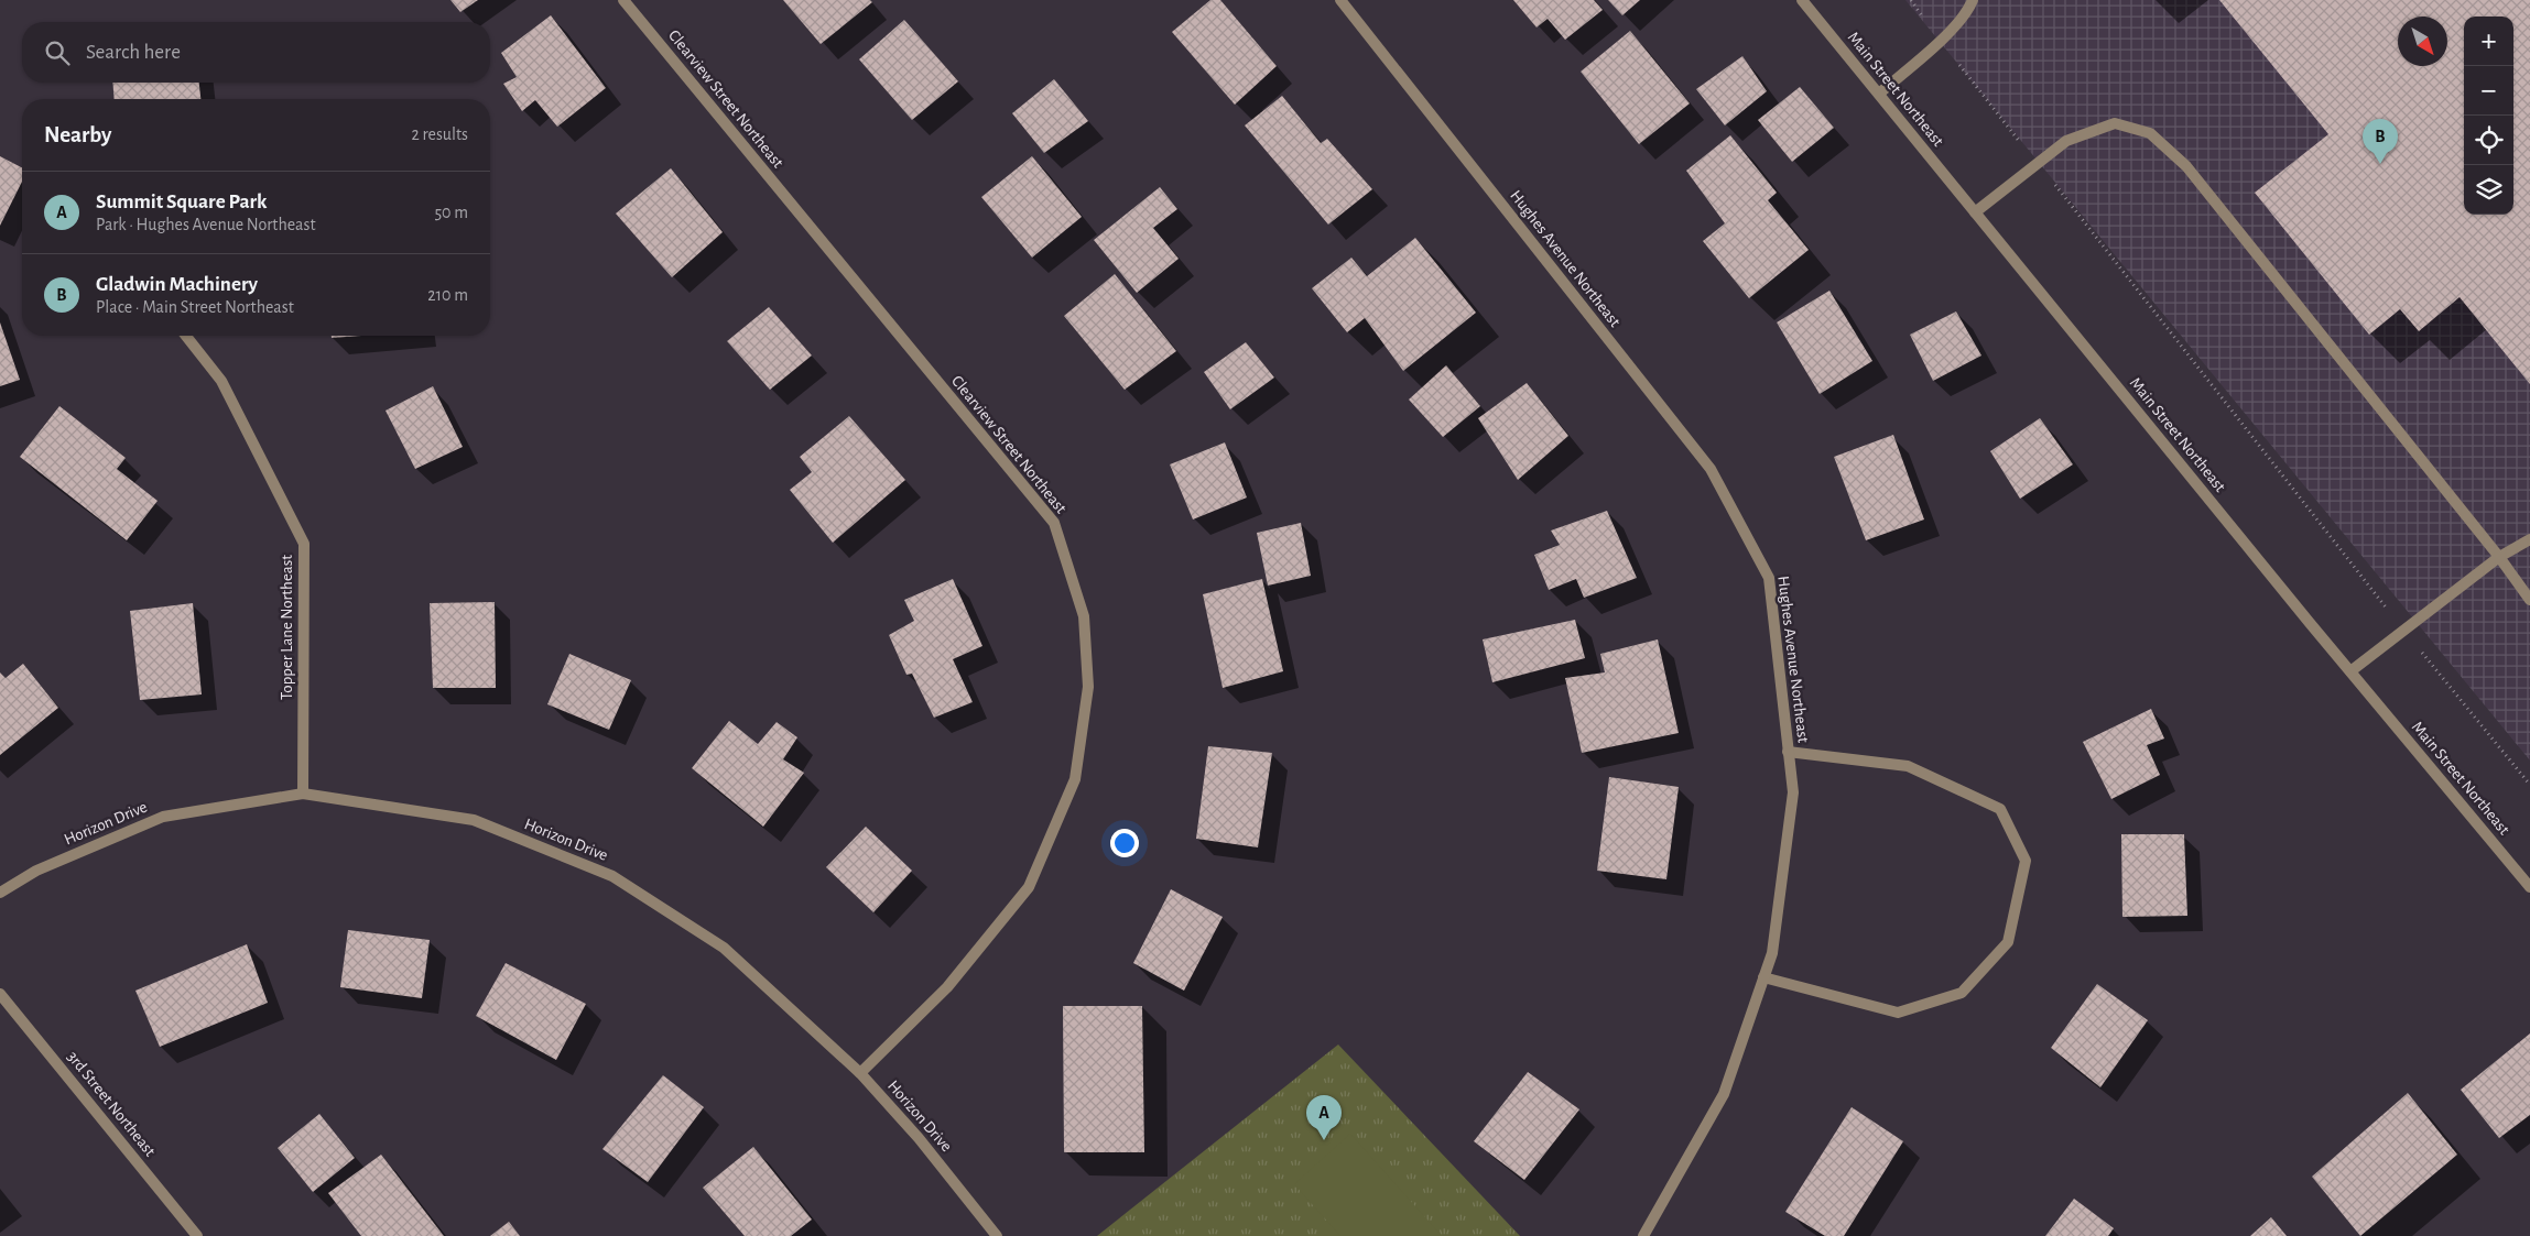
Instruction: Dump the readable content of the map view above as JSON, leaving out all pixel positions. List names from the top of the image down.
{
  "streets": {
    "street": [
      "Main Street Northeast",
      "Clearview Street Northeast",
      "Hughes Avenue Northeast",
      "Topper Lane Northeast",
      "Horizon Drive",
      "3rd Street Northeast"
    ]
  },
  "crossings": [
    ["Clearview Street Northeast", "Horizon Drive"],
    ["Topper Lane Northeast", "Horizon Drive"]
  ],
  "north": "bottom right",
  "page": {
    "map_buttons": ["+", "−"],
    "search": "Search here",
    "heading": ["Nearby", "2 results"],
    "pins": ["B", "A"],
    "list": [
      {
        "mark": "A",
        "name": "Summit Square Park",
        "note": "Park · Hughes Avenue Northeast",
        "value": "50 m"
      },
      {
        "mark": "B",
        "name": "Gladwin Machinery",
        "note": "Place · Main Street Northeast",
        "value": "210 m"
      }
    ]
  }
}
